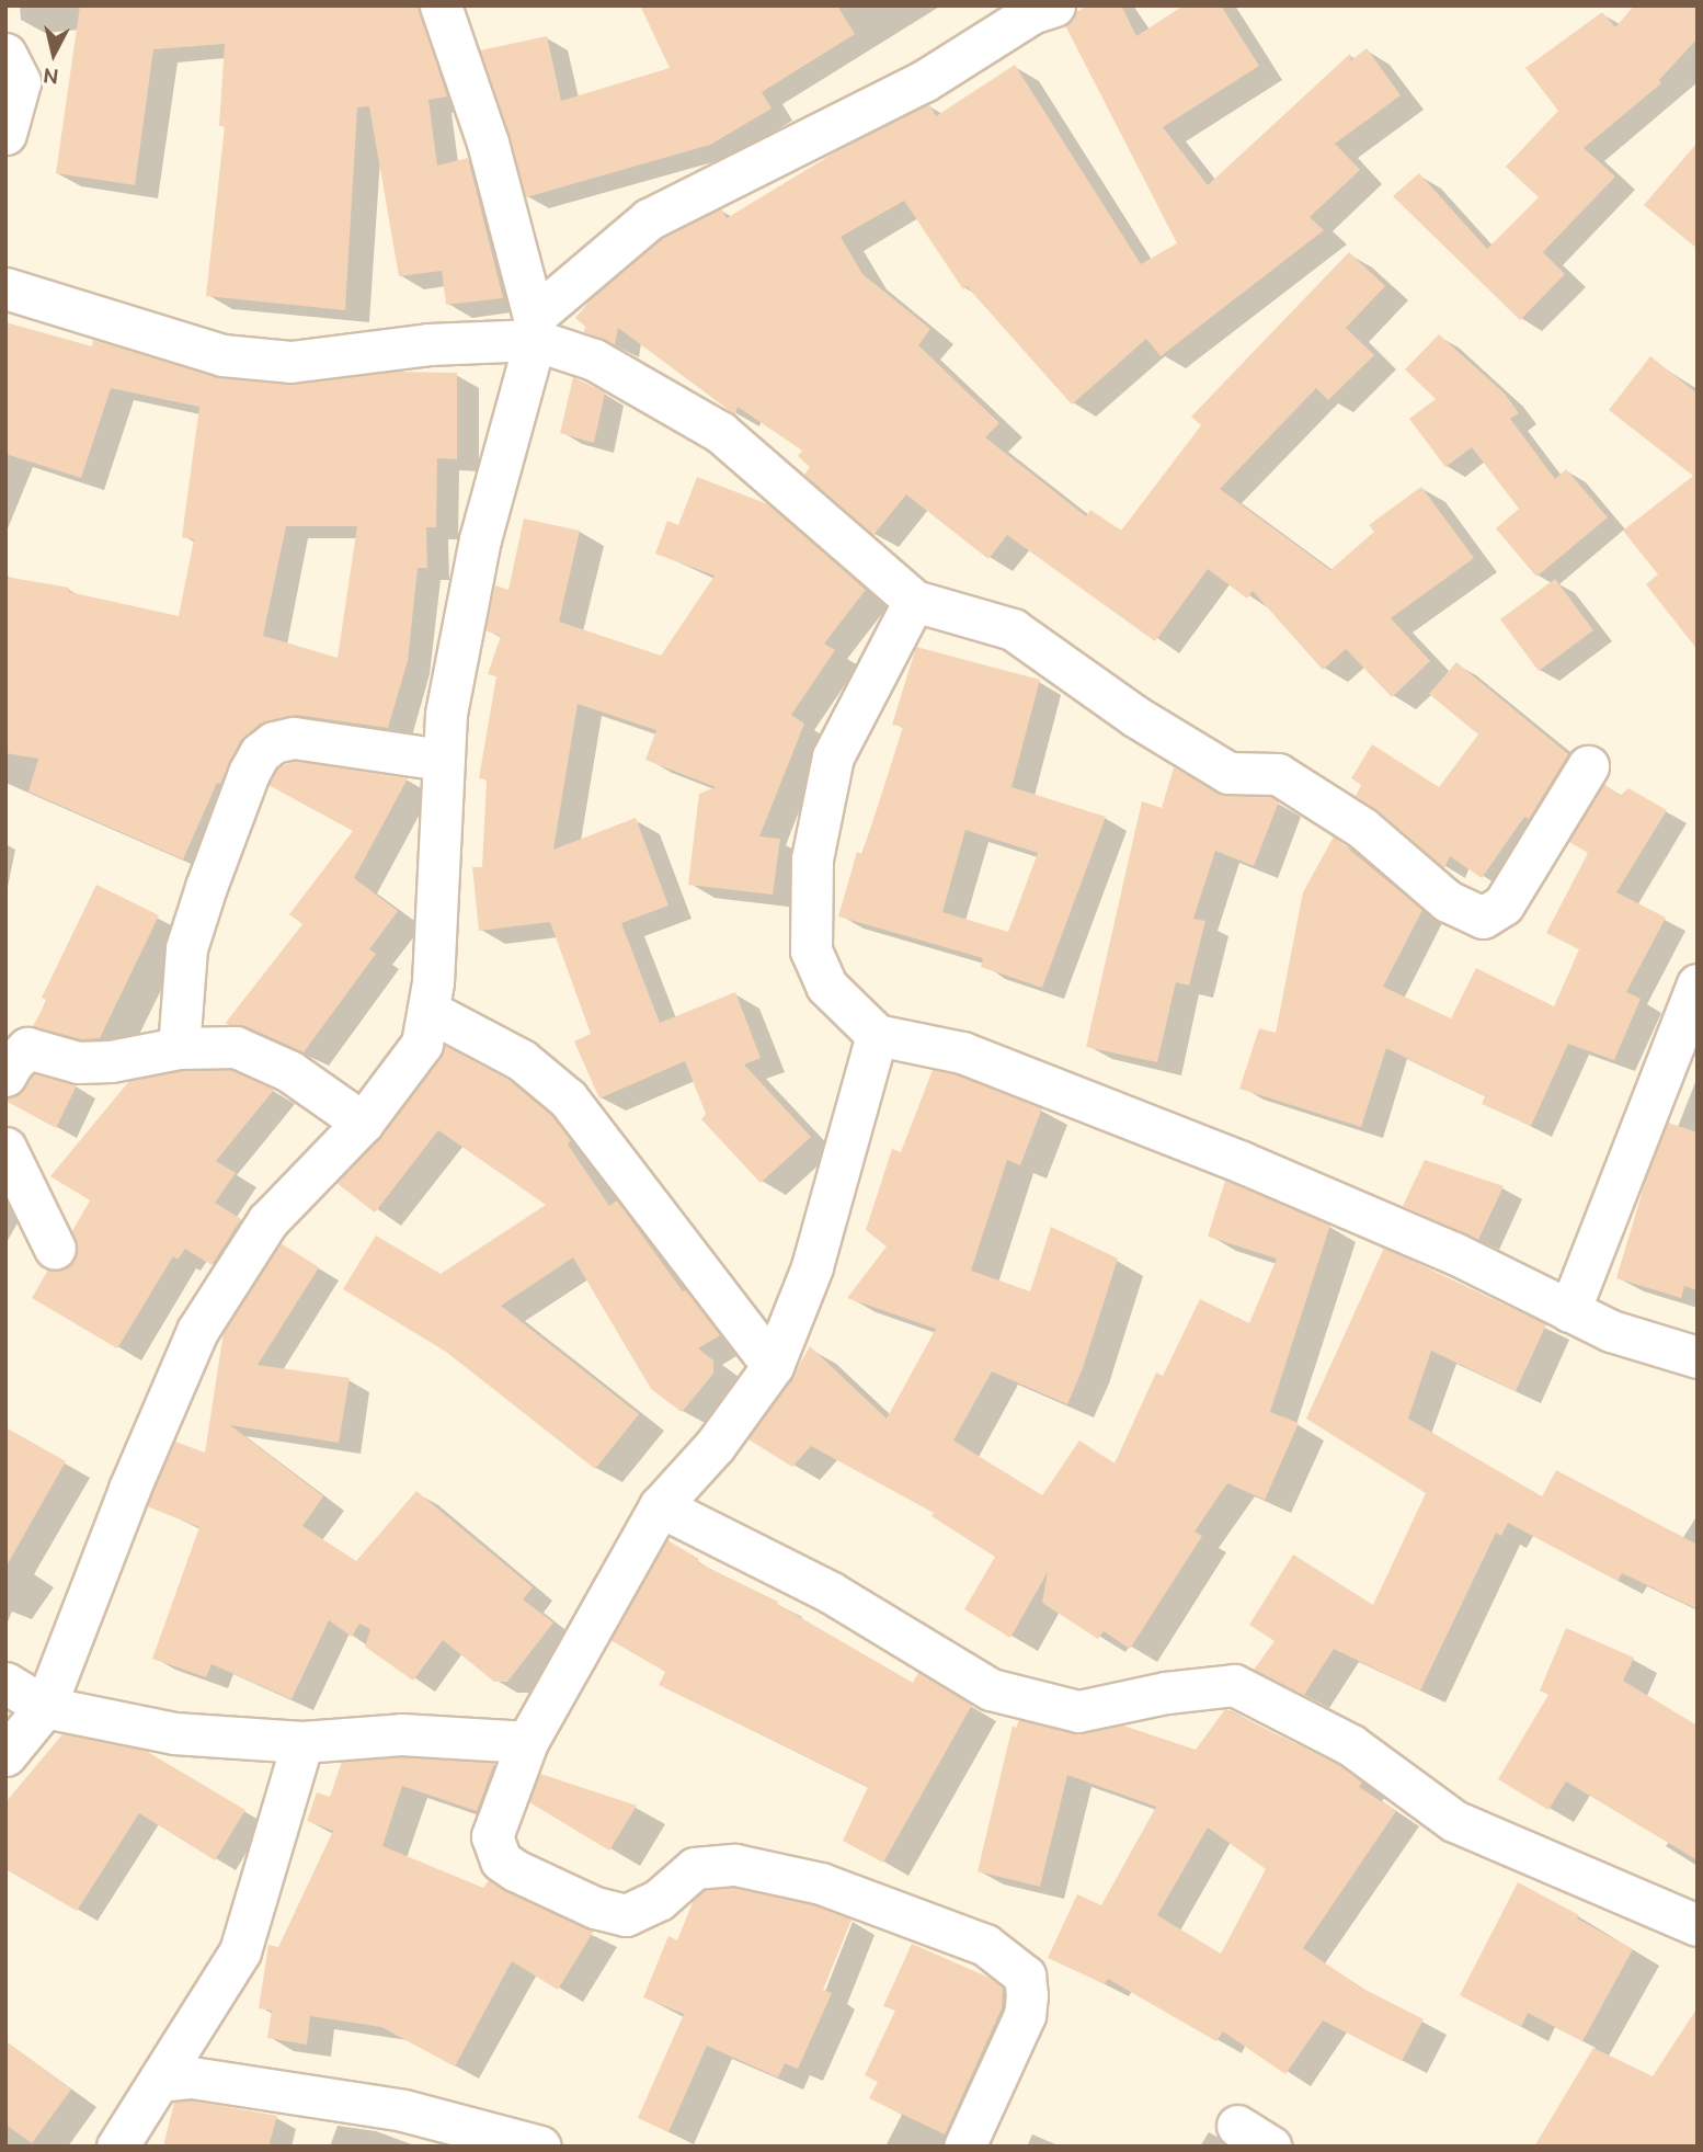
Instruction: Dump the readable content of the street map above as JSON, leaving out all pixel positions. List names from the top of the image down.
{
  "north": "bottom"
}
